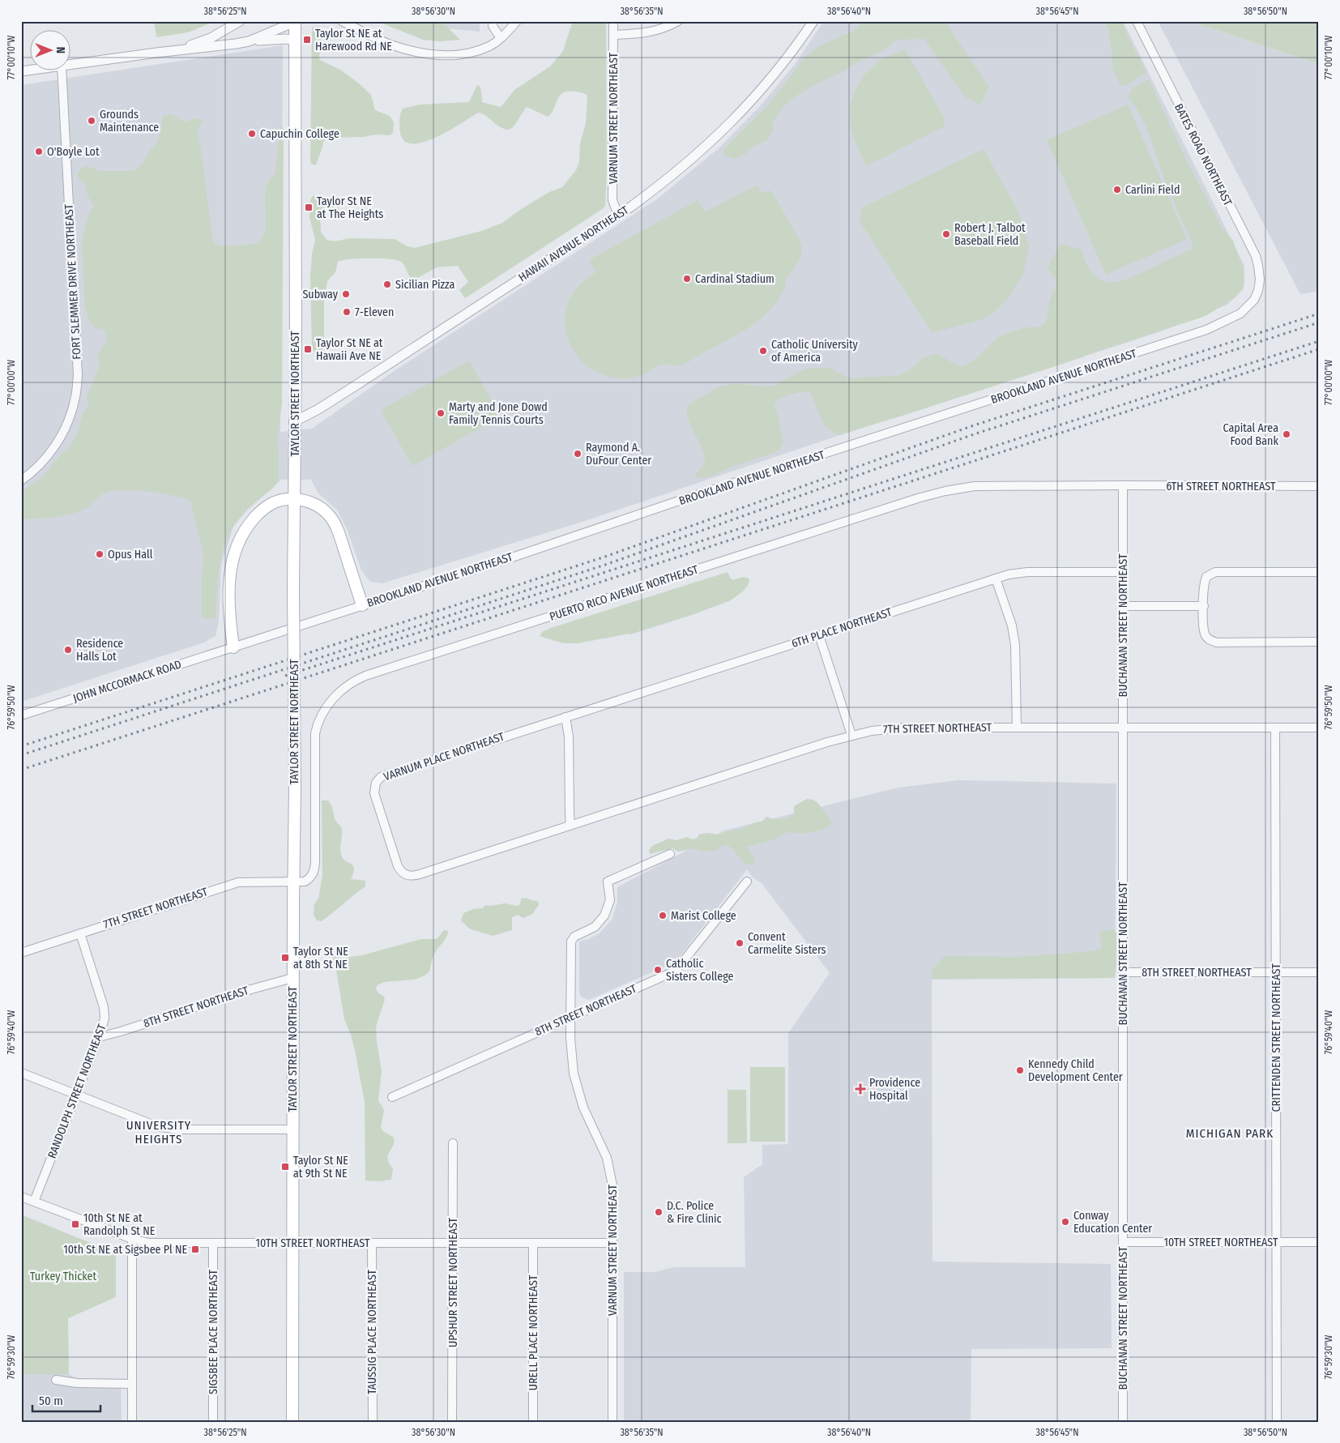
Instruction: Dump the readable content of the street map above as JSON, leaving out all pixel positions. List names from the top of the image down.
{
  "streets": {
    "main road": ["TAYLOR STREET NORTHEAST"],
    "street": [
      "VARNUM STREET NORTHEAST",
      "BATES ROAD NORTHEAST",
      "HAWAII AVENUE NORTHEAST",
      "FORT SLEMMER DRIVE NORTHEAST",
      "BROOKLAND AVENUE NORTHEAST",
      "6TH STREET NORTHEAST",
      "PUERTO RICO AVENUE NORTHEAST",
      "BUCHANAN STREET NORTHEAST",
      "6TH PLACE NORTHEAST",
      "JOHN MCCORMACK ROAD",
      "7TH STREET NORTHEAST",
      "VARNUM PLACE NORTHEAST",
      "8TH STREET NORTHEAST",
      "CRITTENDEN STREET NORTHEAST",
      "RANDOLPH STREET NORTHEAST",
      "10TH STREET NORTHEAST",
      "UPSHUR STREET NORTHEAST",
      "SIGSBEE PLACE NORTHEAST",
      "TAUSSIG PLACE NORTHEAST",
      "URELL PLACE NORTHEAST"
    ]
  },
  "crossings": [
    ["VARNUM STREET NORTHEAST", "HAWAII AVENUE NORTHEAST"],
    ["VARNUM STREET NORTHEAST", "8TH STREET NORTHEAST"],
    ["VARNUM STREET NORTHEAST", "10TH STREET NORTHEAST"],
    ["BATES ROAD NORTHEAST", "BROOKLAND AVENUE NORTHEAST"],
    ["HAWAII AVENUE NORTHEAST", "TAYLOR STREET NORTHEAST"],
    ["BROOKLAND AVENUE NORTHEAST", "JOHN MCCORMACK ROAD"],
    ["TAYLOR STREET NORTHEAST", "PUERTO RICO AVENUE NORTHEAST"],
    ["TAYLOR STREET NORTHEAST", "7TH STREET NORTHEAST"],
    ["TAYLOR STREET NORTHEAST", "8TH STREET NORTHEAST"],
    ["TAYLOR STREET NORTHEAST", "10TH STREET NORTHEAST"],
    ["6TH STREET NORTHEAST", "PUERTO RICO AVENUE NORTHEAST"],
    ["6TH STREET NORTHEAST", "BUCHANAN STREET NORTHEAST"],
    ["PUERTO RICO AVENUE NORTHEAST", "BUCHANAN STREET NORTHEAST"],
    ["PUERTO RICO AVENUE NORTHEAST", "7TH STREET NORTHEAST"],
    ["BUCHANAN STREET NORTHEAST", "6TH PLACE NORTHEAST"],
    ["BUCHANAN STREET NORTHEAST", "7TH STREET NORTHEAST"],
    ["BUCHANAN STREET NORTHEAST", "8TH STREET NORTHEAST"],
    ["BUCHANAN STREET NORTHEAST", "10TH STREET NORTHEAST"],
    ["6TH PLACE NORTHEAST", "VARNUM PLACE NORTHEAST"],
    ["7TH STREET NORTHEAST", "VARNUM PLACE NORTHEAST"],
    ["7TH STREET NORTHEAST", "CRITTENDEN STREET NORTHEAST"],
    ["7TH STREET NORTHEAST", "RANDOLPH STREET NORTHEAST"],
    ["8TH STREET NORTHEAST", "CRITTENDEN STREET NORTHEAST"],
    ["8TH STREET NORTHEAST", "RANDOLPH STREET NORTHEAST"],
    ["CRITTENDEN STREET NORTHEAST", "10TH STREET NORTHEAST"],
    ["RANDOLPH STREET NORTHEAST", "10TH STREET NORTHEAST"],
    ["10TH STREET NORTHEAST", "UPSHUR STREET NORTHEAST"],
    ["10TH STREET NORTHEAST", "SIGSBEE PLACE NORTHEAST"],
    ["10TH STREET NORTHEAST", "TAUSSIG PLACE NORTHEAST"],
    ["10TH STREET NORTHEAST", "URELL PLACE NORTHEAST"]
  ],
  "districts": ["UNIVERSITY HEIGHTS", "MICHIGAN PARK"],
  "parks": ["Turkey Thicket"],
  "places": {
    "transit": [
      "Taylor St NE at Harewood Rd NE",
      "Taylor St NE at The Heights",
      "Taylor St NE at Hawaii Ave NE",
      "Taylor St NE at 8th St NE",
      "Taylor St NE at 9th St NE",
      "10th St NE at Randolph St NE",
      "10th St NE at Sigsbee Pl NE"
    ],
    "other": [
      "Grounds Maintenance",
      "Capuchin College",
      "O'Boyle Lot",
      "Carlini Field",
      "Robert J. Talbot Baseball Field",
      "Cardinal Stadium",
      "Sicilian Pizza",
      "Subway",
      "7-Eleven",
      "Catholic University of America",
      "Marty and Jone Dowd Family Tennis Courts",
      "Capital Area Food Bank",
      "Raymond A. DuFour Center",
      "Opus Hall",
      "Residence Halls Lot",
      "Marist College",
      "Convent Carmelite Sisters",
      "Catholic Sisters College",
      "Kennedy Child Development Center",
      "D.C. Police & Fire Clinic",
      "Conway Education Center"
    ],
    "health": ["Providence Hospital"]
  },
  "scale_bar": "50 m",
  "north": "right",
  "coordinates": [
    "38°56'25\"N",
    "38°56'30\"N",
    "38°56'35\"N",
    "38°56'40\"N",
    "38°56'45\"N",
    "38°56'50\"N",
    "77°00'10\"W",
    "77°00'00\"W",
    "76°59'50\"W",
    "76°59'40\"W",
    "76°59'30\"W"
  ]
}
